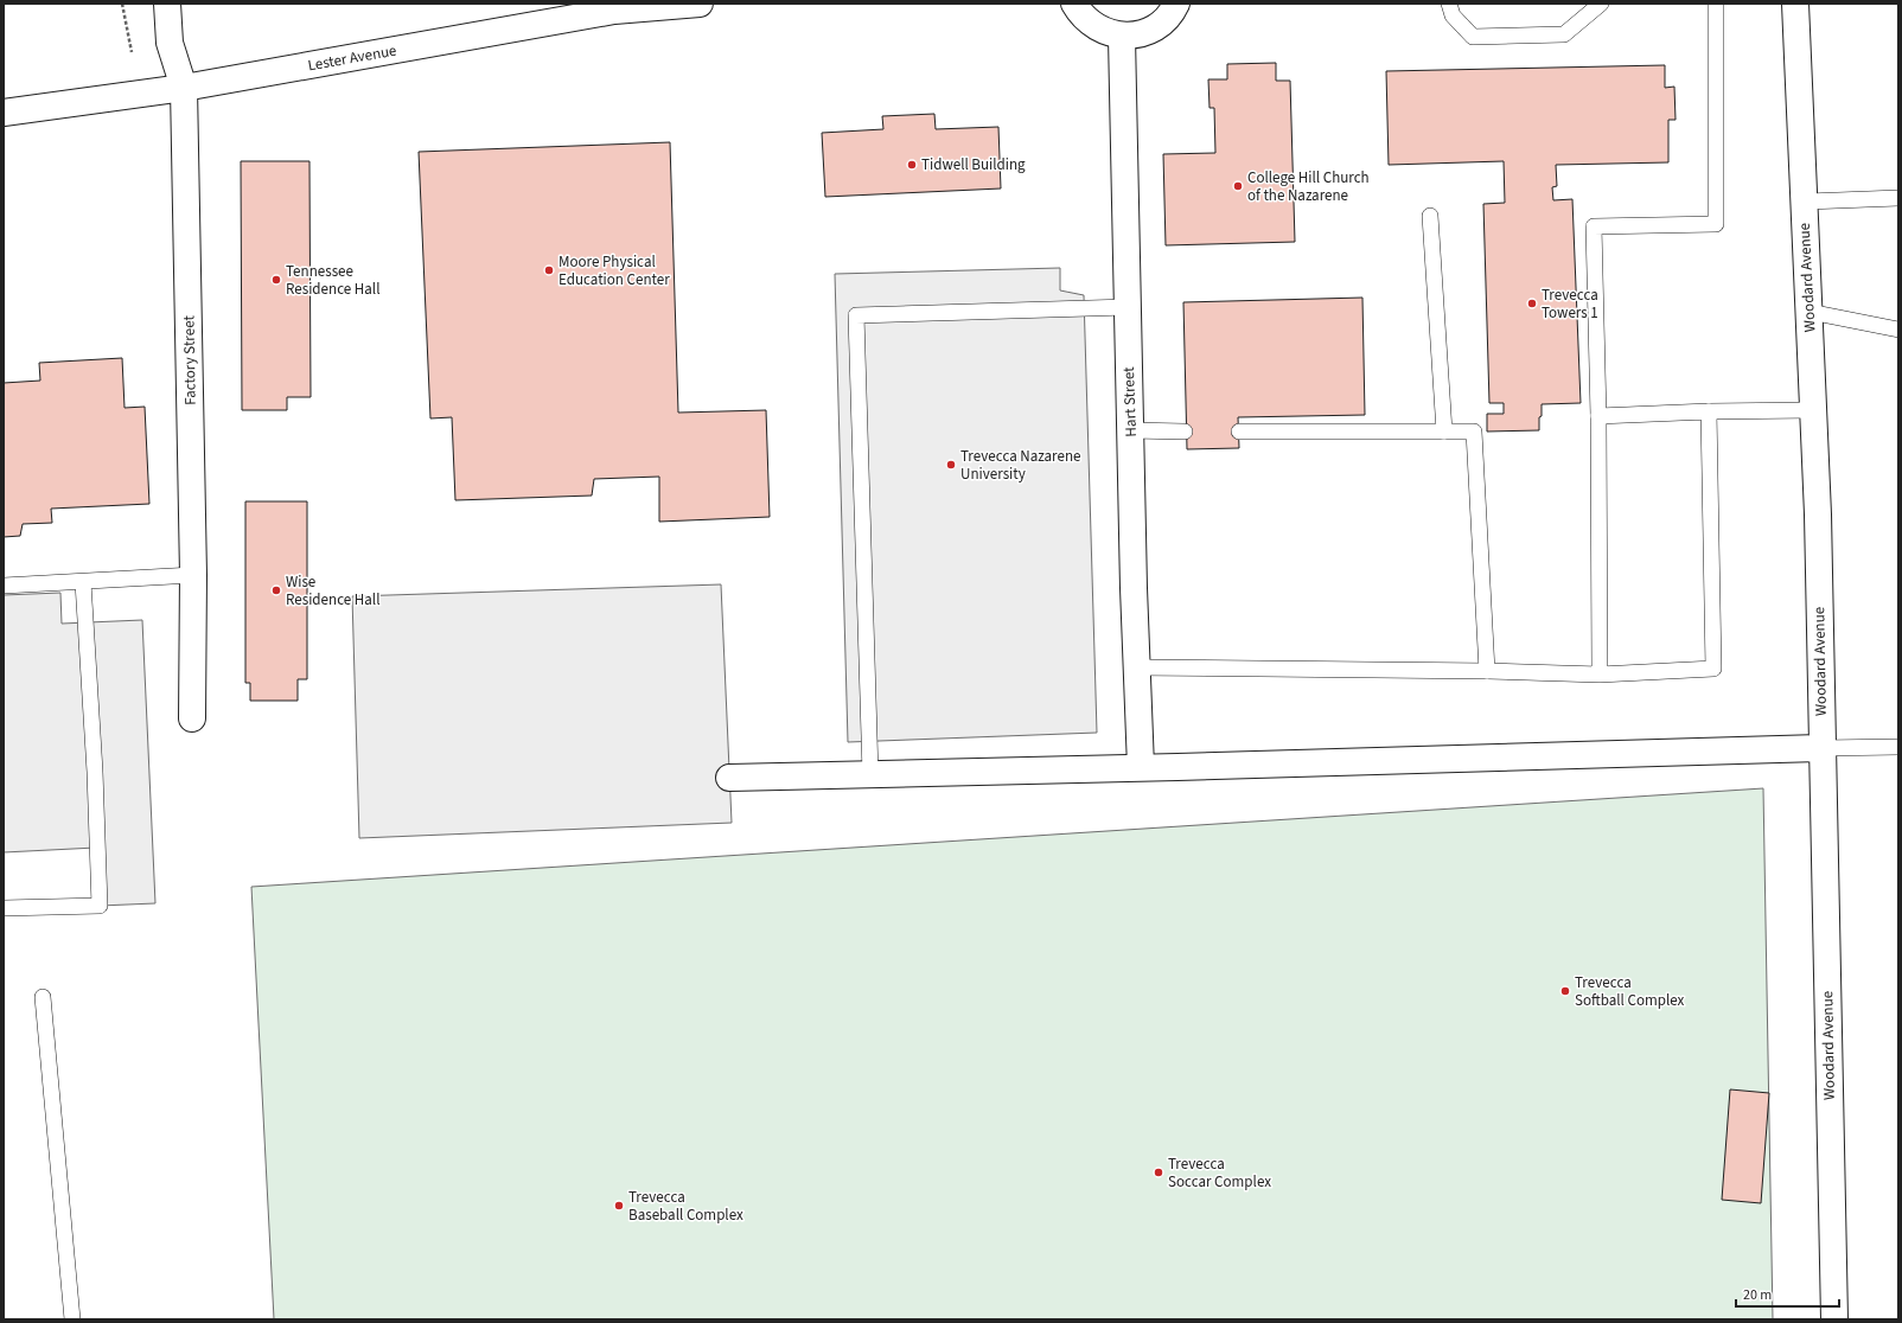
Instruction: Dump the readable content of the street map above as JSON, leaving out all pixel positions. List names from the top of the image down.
{
  "streets": {
    "street": [
      "Lester Avenue",
      "Woodard Avenue",
      "Factory Street",
      "Hart Street"
    ]
  },
  "crossings": [
    ["Lester Avenue", "Factory Street"]
  ],
  "places": [
    "Tidwell Building",
    "College Hill Church of the Nazarene",
    "Moore Physical Education Center",
    "Tennessee Residence Hall",
    "Trevecca Towers 1",
    "Trevecca Nazarene University",
    "Wise Residence Hall",
    "Trevecca Softball Complex",
    "Trevecca Soccar Complex",
    "Trevecca Baseball Complex"
  ],
  "scale_bar": "20 m"
}
